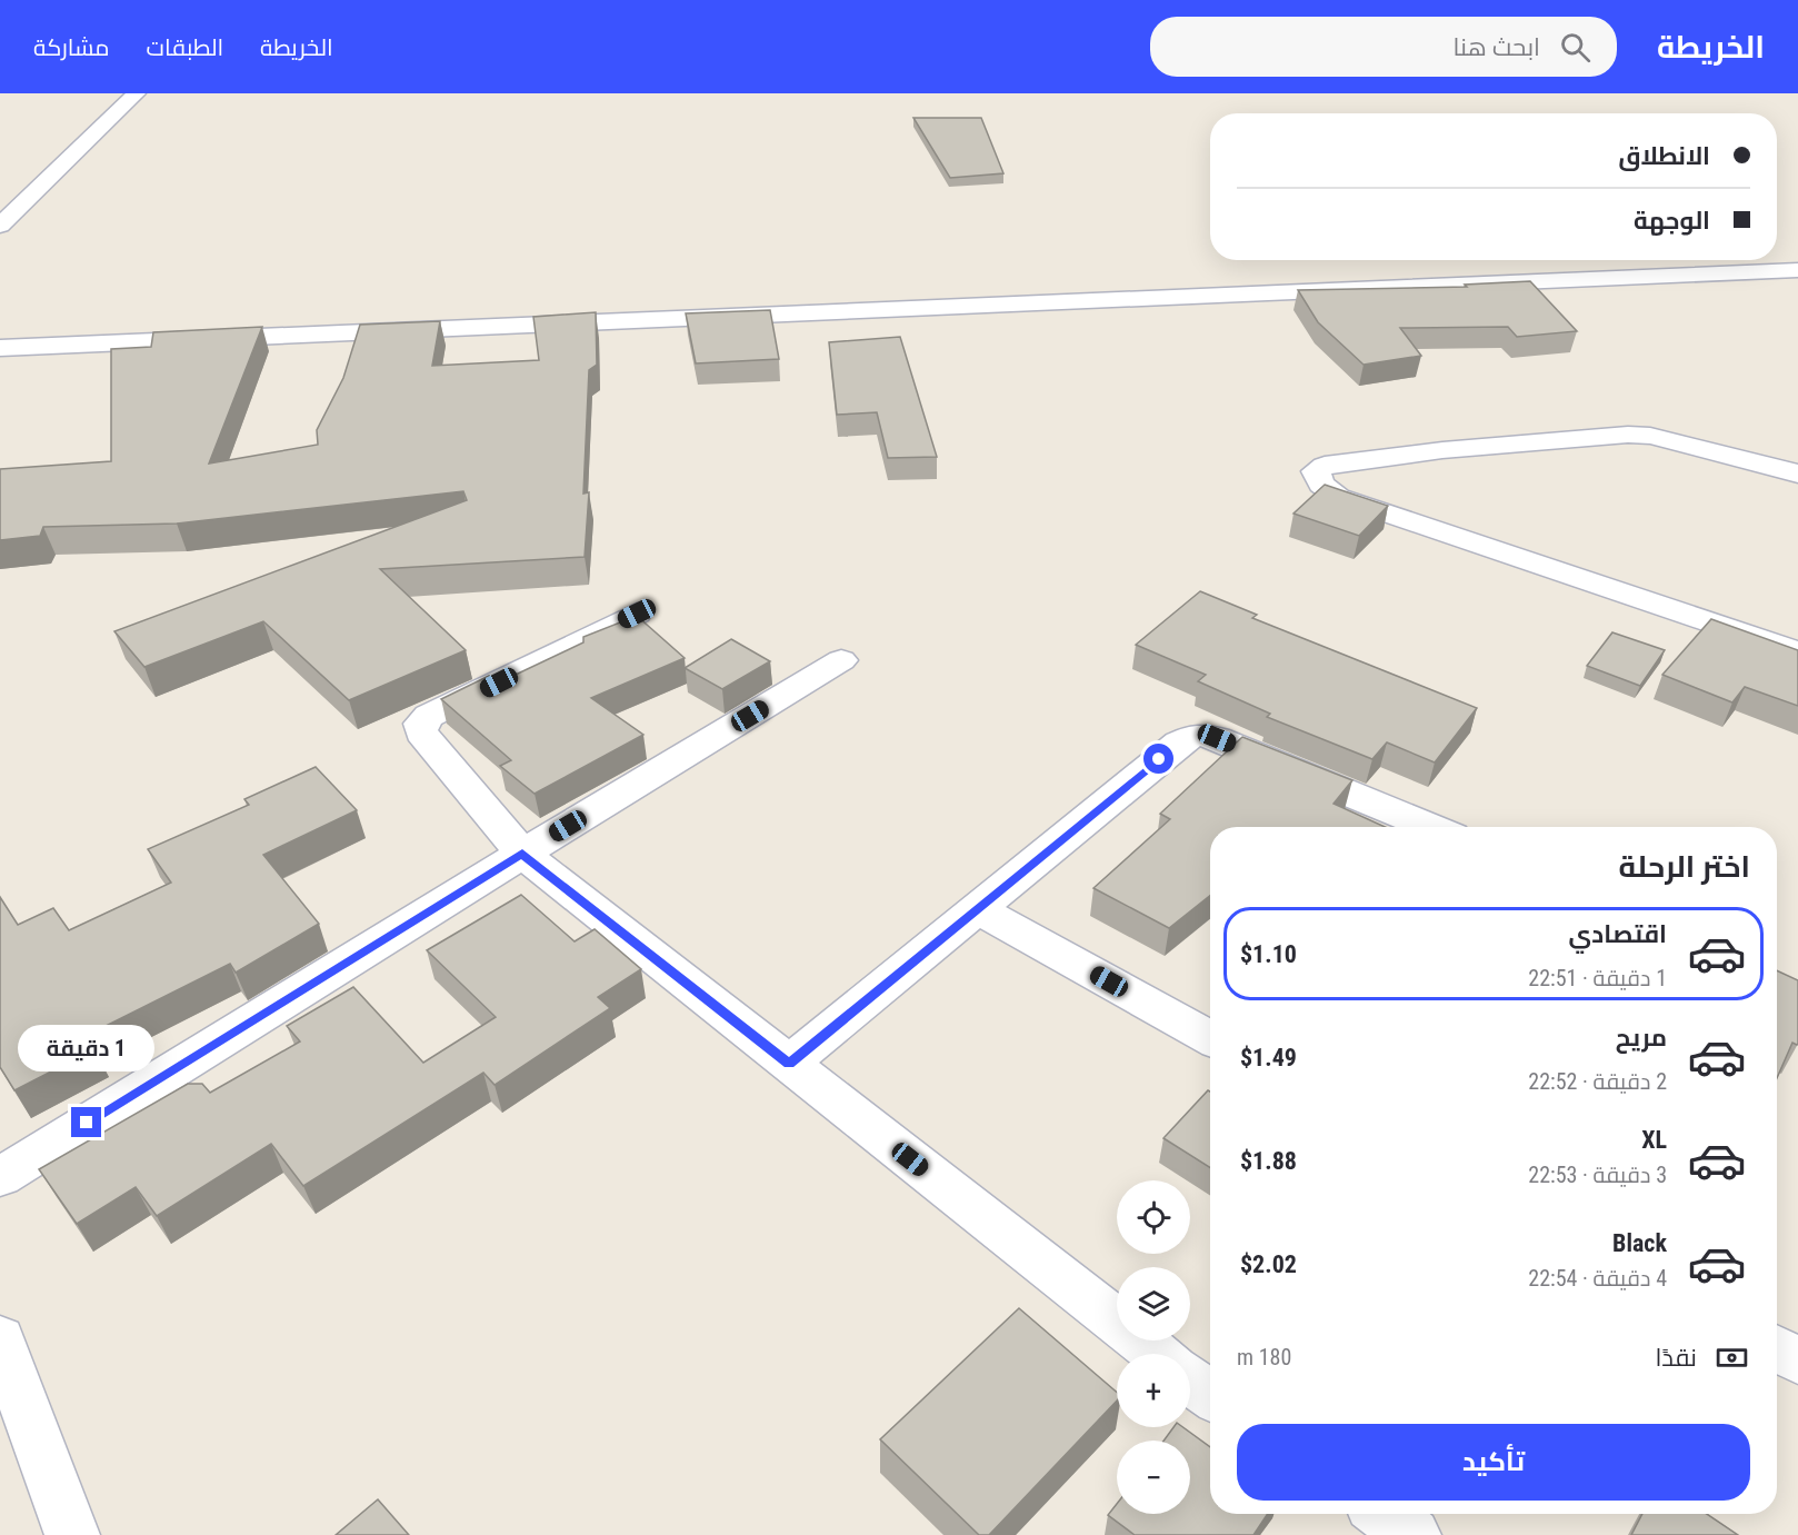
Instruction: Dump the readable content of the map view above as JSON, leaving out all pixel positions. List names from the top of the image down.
{
  "page": {
    "header": "الخريطة",
    "search": "ابحث هنا",
    "nav": ["الخريطة", "الطبقات", "مشاركة"],
    "banner": ["الانطلاق", "الوجهة"],
    "heading": "اختر الرحلة",
    "list": [
      {
        "name": "اقتصادي",
        "note": "1 دقيقة · 22:51",
        "value": "$1.10"
      },
      {
        "name": "مريح",
        "note": "2 دقيقة · 22:52",
        "value": "$1.49"
      },
      {
        "name": "XL",
        "note": "3 دقيقة · 22:53",
        "value": "$1.88"
      },
      {
        "name": "Black",
        "note": "4 دقيقة · 22:54",
        "value": "$2.02"
      }
    ],
    "bubble": "1 دقيقة",
    "map_buttons": ["+", "−"],
    "pay": ["نقدًا", "180 m"],
    "buttons": "تأكيد"
  }
}
